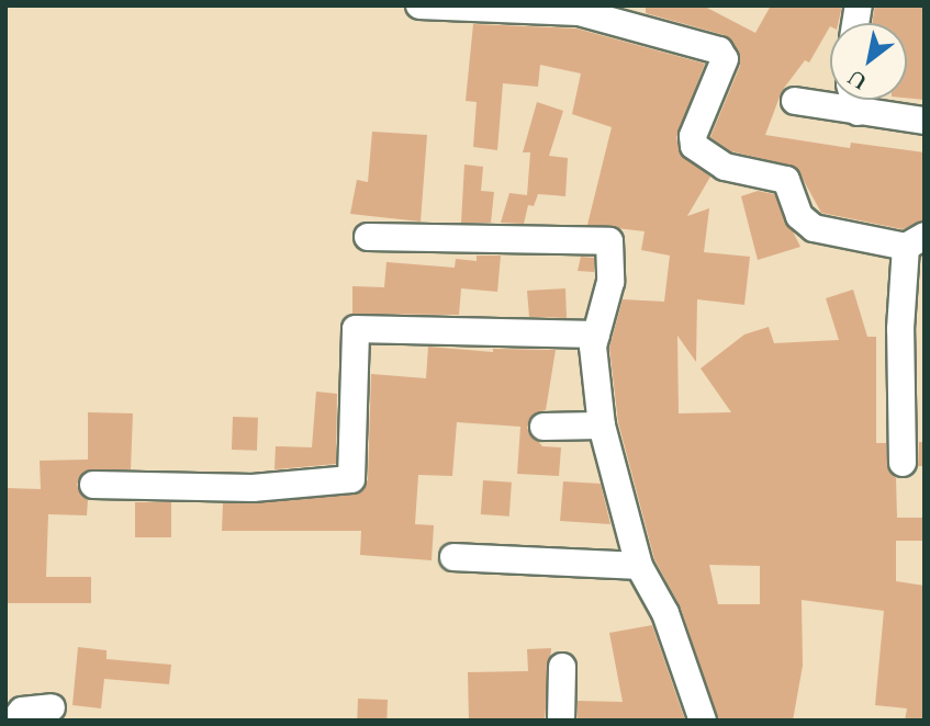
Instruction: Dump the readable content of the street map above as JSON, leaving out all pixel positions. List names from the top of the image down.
{
  "north": "bottom left"
}
